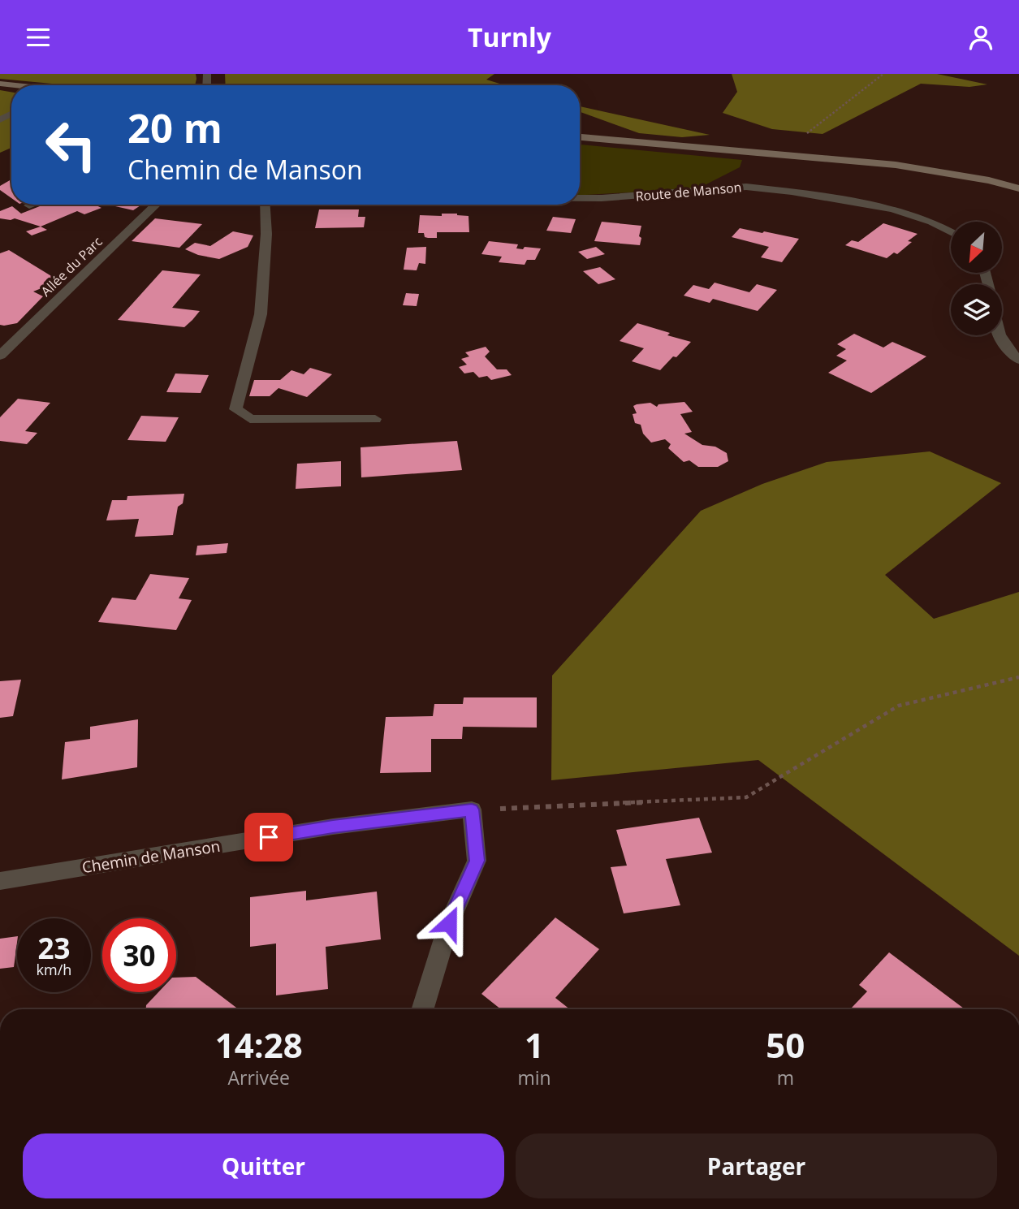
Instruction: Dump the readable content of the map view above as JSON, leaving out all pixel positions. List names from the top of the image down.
{
  "streets": {
    "street": ["Route de Manson", "Allée du Parc", "Chemin de Manson"]
  },
  "north": "bottom left",
  "page": {
    "header": "Turnly",
    "turn": ["20 m", "Chemin de Manson"],
    "speed": "23 km/h",
    "limit": "30",
    "eta": [
      "14:28",
      "Arrivée",
      "1",
      "min",
      "50",
      "m"
    ],
    "buttons": ["Quitter", "Partager"]
  }
}
